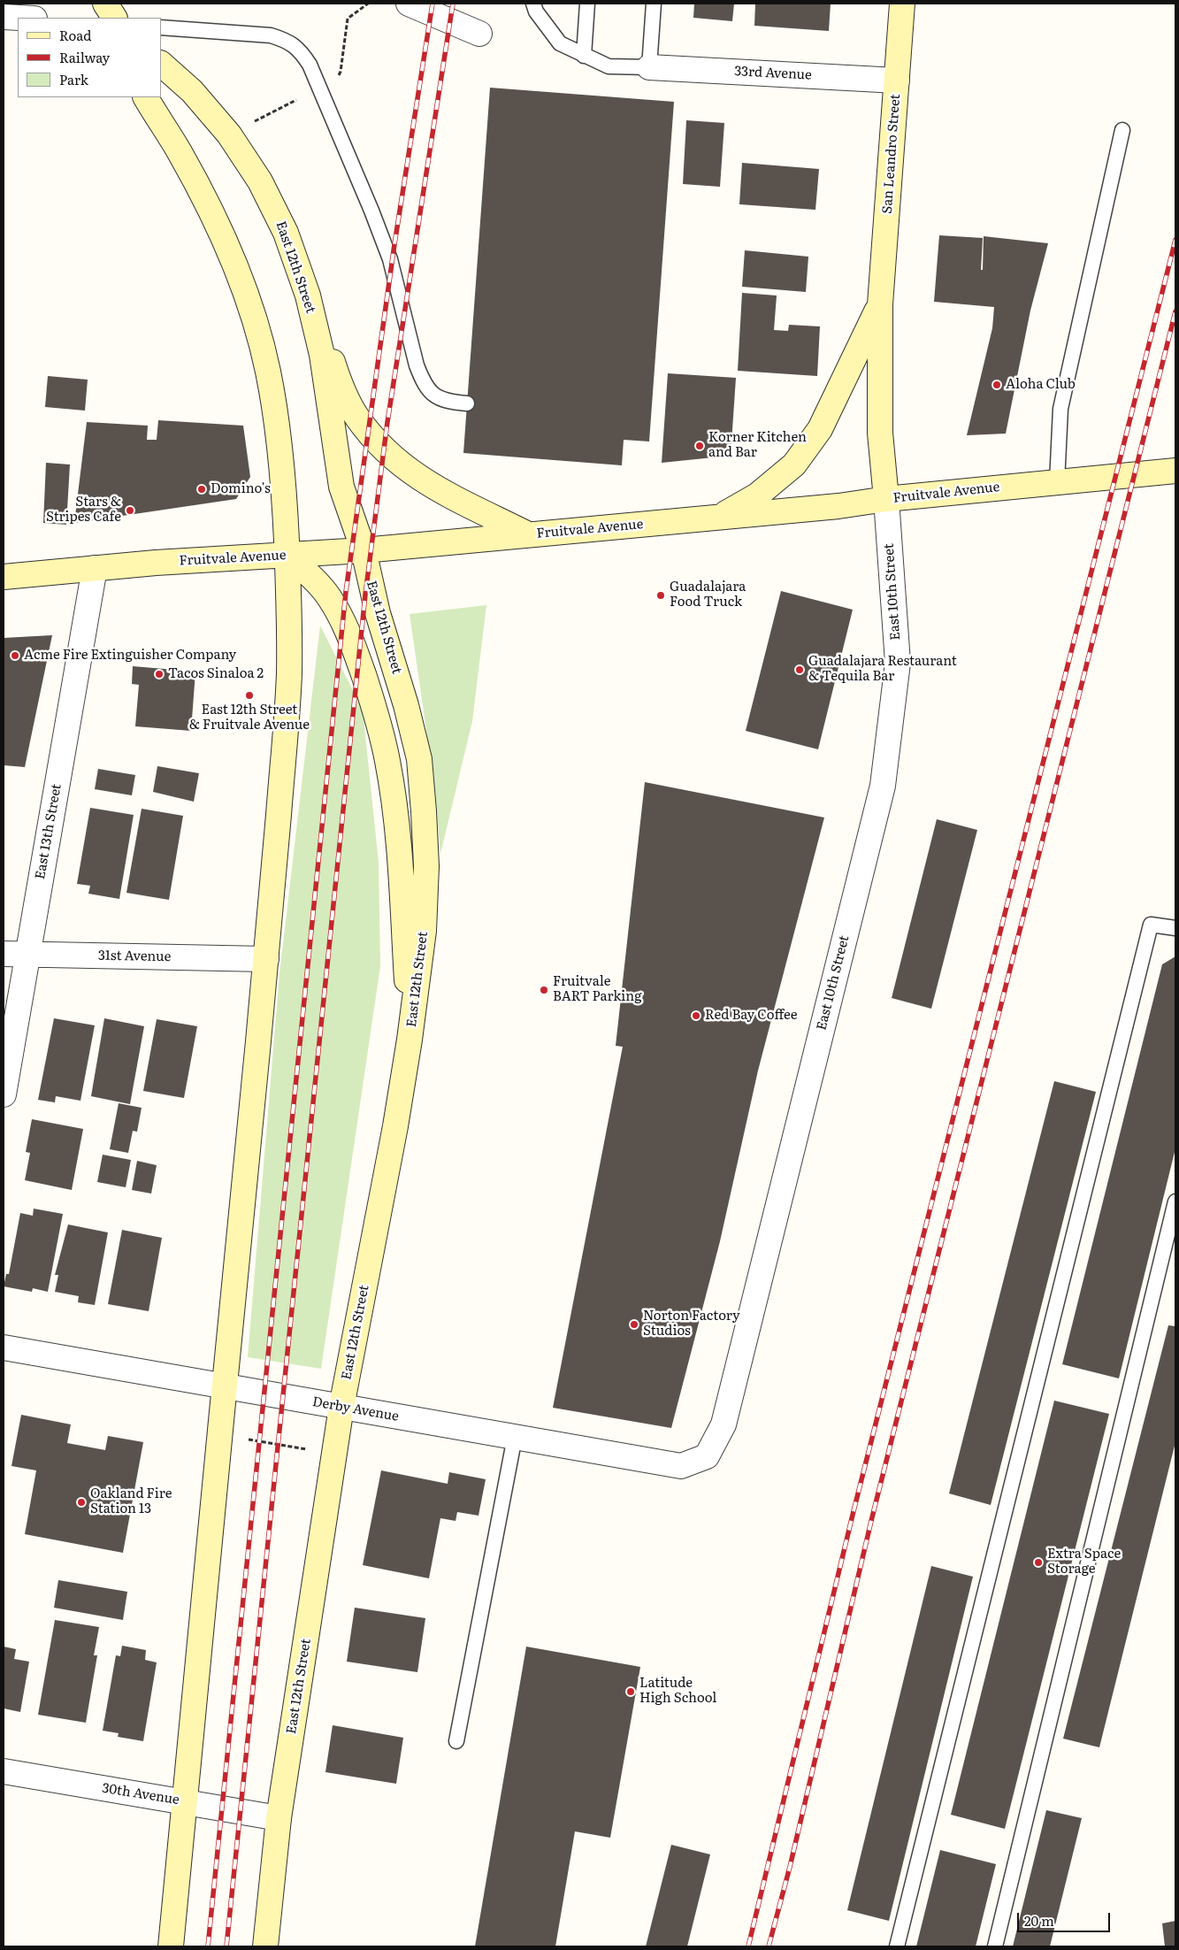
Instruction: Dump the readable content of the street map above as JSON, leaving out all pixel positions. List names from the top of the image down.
{
  "streets": {
    "main road": ["San Leandro Street", "East 12th Street", "Fruitvale Avenue"],
    "street": [
      "33rd Avenue",
      "East 10th Street",
      "East 13th Street",
      "31st Avenue",
      "Derby Avenue",
      "30th Avenue"
    ]
  },
  "crossings": [
    ["33rd Avenue", "San Leandro Street"],
    ["San Leandro Street", "Fruitvale Avenue"],
    ["San Leandro Street", "East 10th Street"],
    ["East 12th Street", "Fruitvale Avenue"],
    ["East 12th Street", "Derby Avenue"],
    ["East 12th Street", "30th Avenue"],
    ["Fruitvale Avenue", "East 10th Street"],
    ["Fruitvale Avenue", "East 13th Street"],
    ["East 10th Street", "Derby Avenue"],
    ["East 13th Street", "31st Avenue"]
  ],
  "places": [
    "Aloha Club",
    "Korner Kitchen and Bar",
    "Domino's",
    "Stars & Stripes Cafe",
    "Guadalajara Food Truck",
    "Acme Fire Extinguisher Company",
    "Guadalajara Restaurant & Tequila Bar",
    "Tacos Sinaloa 2",
    "East 12th Street & Fruitvale Avenue",
    "Fruitvale BART Parking",
    "Red Bay Coffee",
    "Norton Factory Studios",
    "Oakland Fire Station 13",
    "Extra Space Storage",
    "Latitude High School"
  ],
  "legend": ["Road", "Railway", "Park"],
  "scale_bar": "20 m"
}
